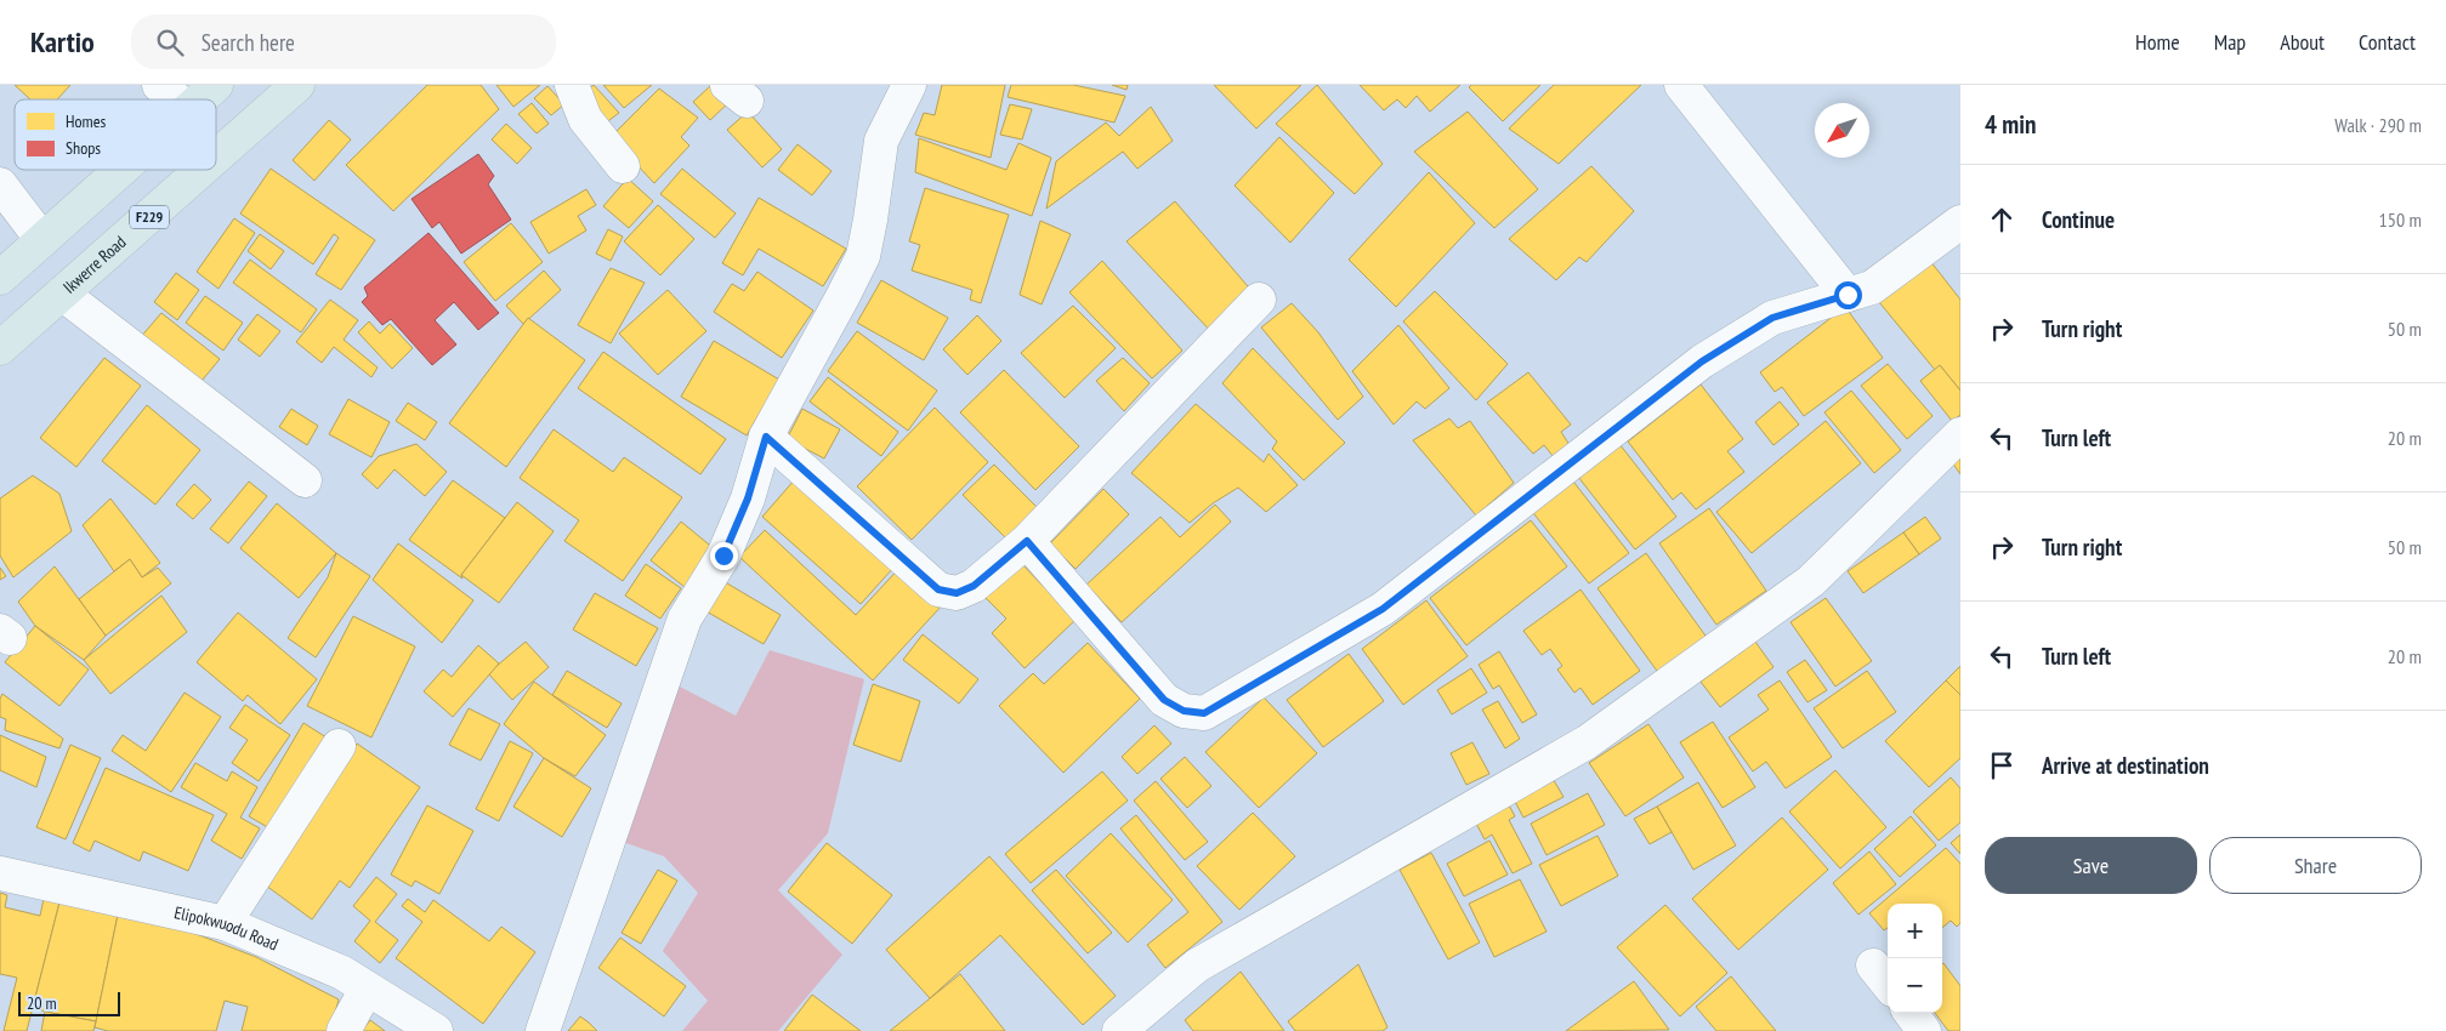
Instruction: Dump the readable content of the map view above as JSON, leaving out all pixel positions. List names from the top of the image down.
{
  "streets": {
    "main road": ["F229", "Ikwerre Road"],
    "street": ["Elipokwuodu Road"]
  },
  "legend": ["Homes", "Shops"],
  "scale_bar": "20 m",
  "north": "bottom left",
  "page": {
    "header": "Kartio",
    "search": "Search here",
    "nav": [
      "Home",
      "Map",
      "About",
      "Contact"
    ],
    "heading": ["4 min", "Walk · 290 m"],
    "list": [
      ["Continue", "150 m"],
      ["Turn right", "50 m"],
      ["Turn left", "20 m"],
      ["Turn right", "50 m"],
      ["Turn left", "20 m"],
      "Arrive at destination"
    ],
    "buttons": ["Save", "Share"],
    "map_buttons": ["+", "−"],
    "scale": "20 m"
  }
}
